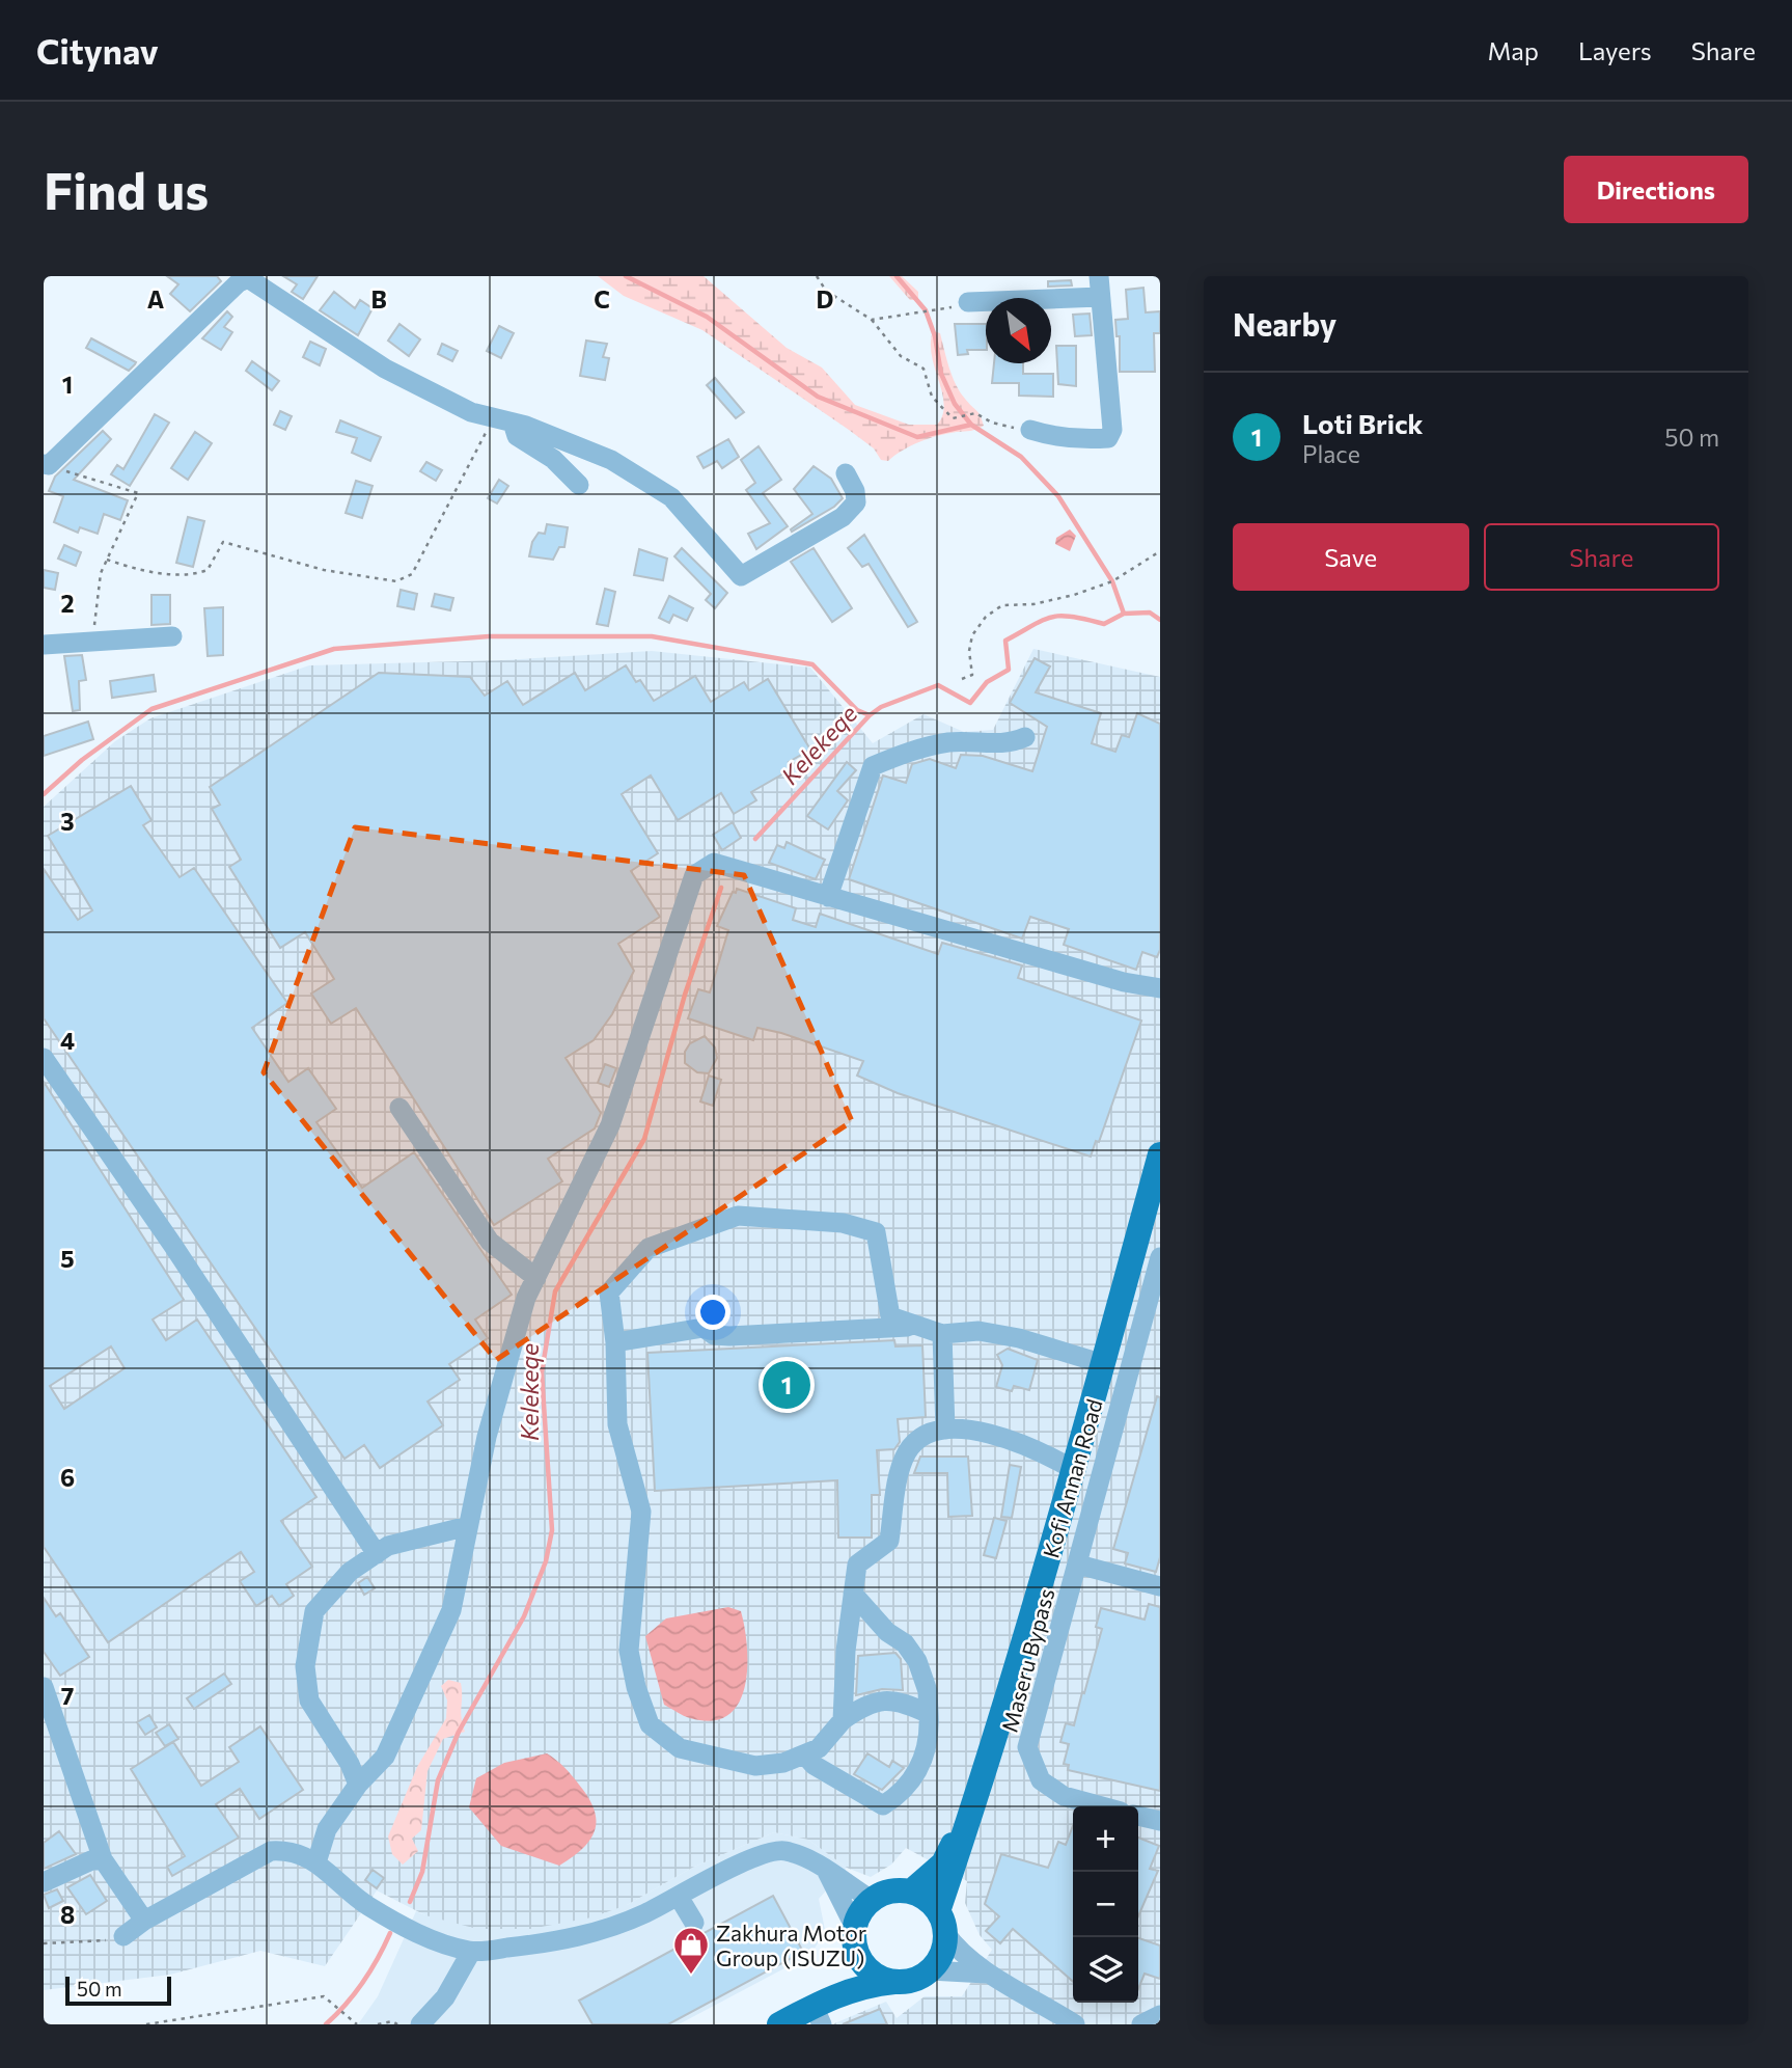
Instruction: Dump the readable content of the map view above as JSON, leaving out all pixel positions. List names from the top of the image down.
{
  "streets": {
    "main road": ["Kofi Annan Road"],
    "street": ["Maseru Bypass"]
  },
  "water": ["Kelekeqe"],
  "places": {
    "shop": ["Zakhura Motor Group (ISUZU)"]
  },
  "scale_bar": "50 m",
  "north": "bottom right",
  "page": {
    "header": "Citynav",
    "nav": ["Map", "Layers", "Share"],
    "buttons": [
      "Directions",
      ["Save", "Share"]
    ],
    "title": "Find us",
    "heading": "Nearby",
    "list": [
      {
        "mark": "1",
        "name": "Loti Brick",
        "note": "Place",
        "value": "50 m"
      }
    ],
    "pins": "1",
    "map_buttons": ["+", "−"],
    "scale": "50 m"
  },
  "grid": {
    "columns": [
      "A",
      "B",
      "C",
      "D"
    ],
    "rows": [
      "1",
      "2",
      "3",
      "4",
      "5",
      "6",
      "7",
      "8"
    ]
  }
}
